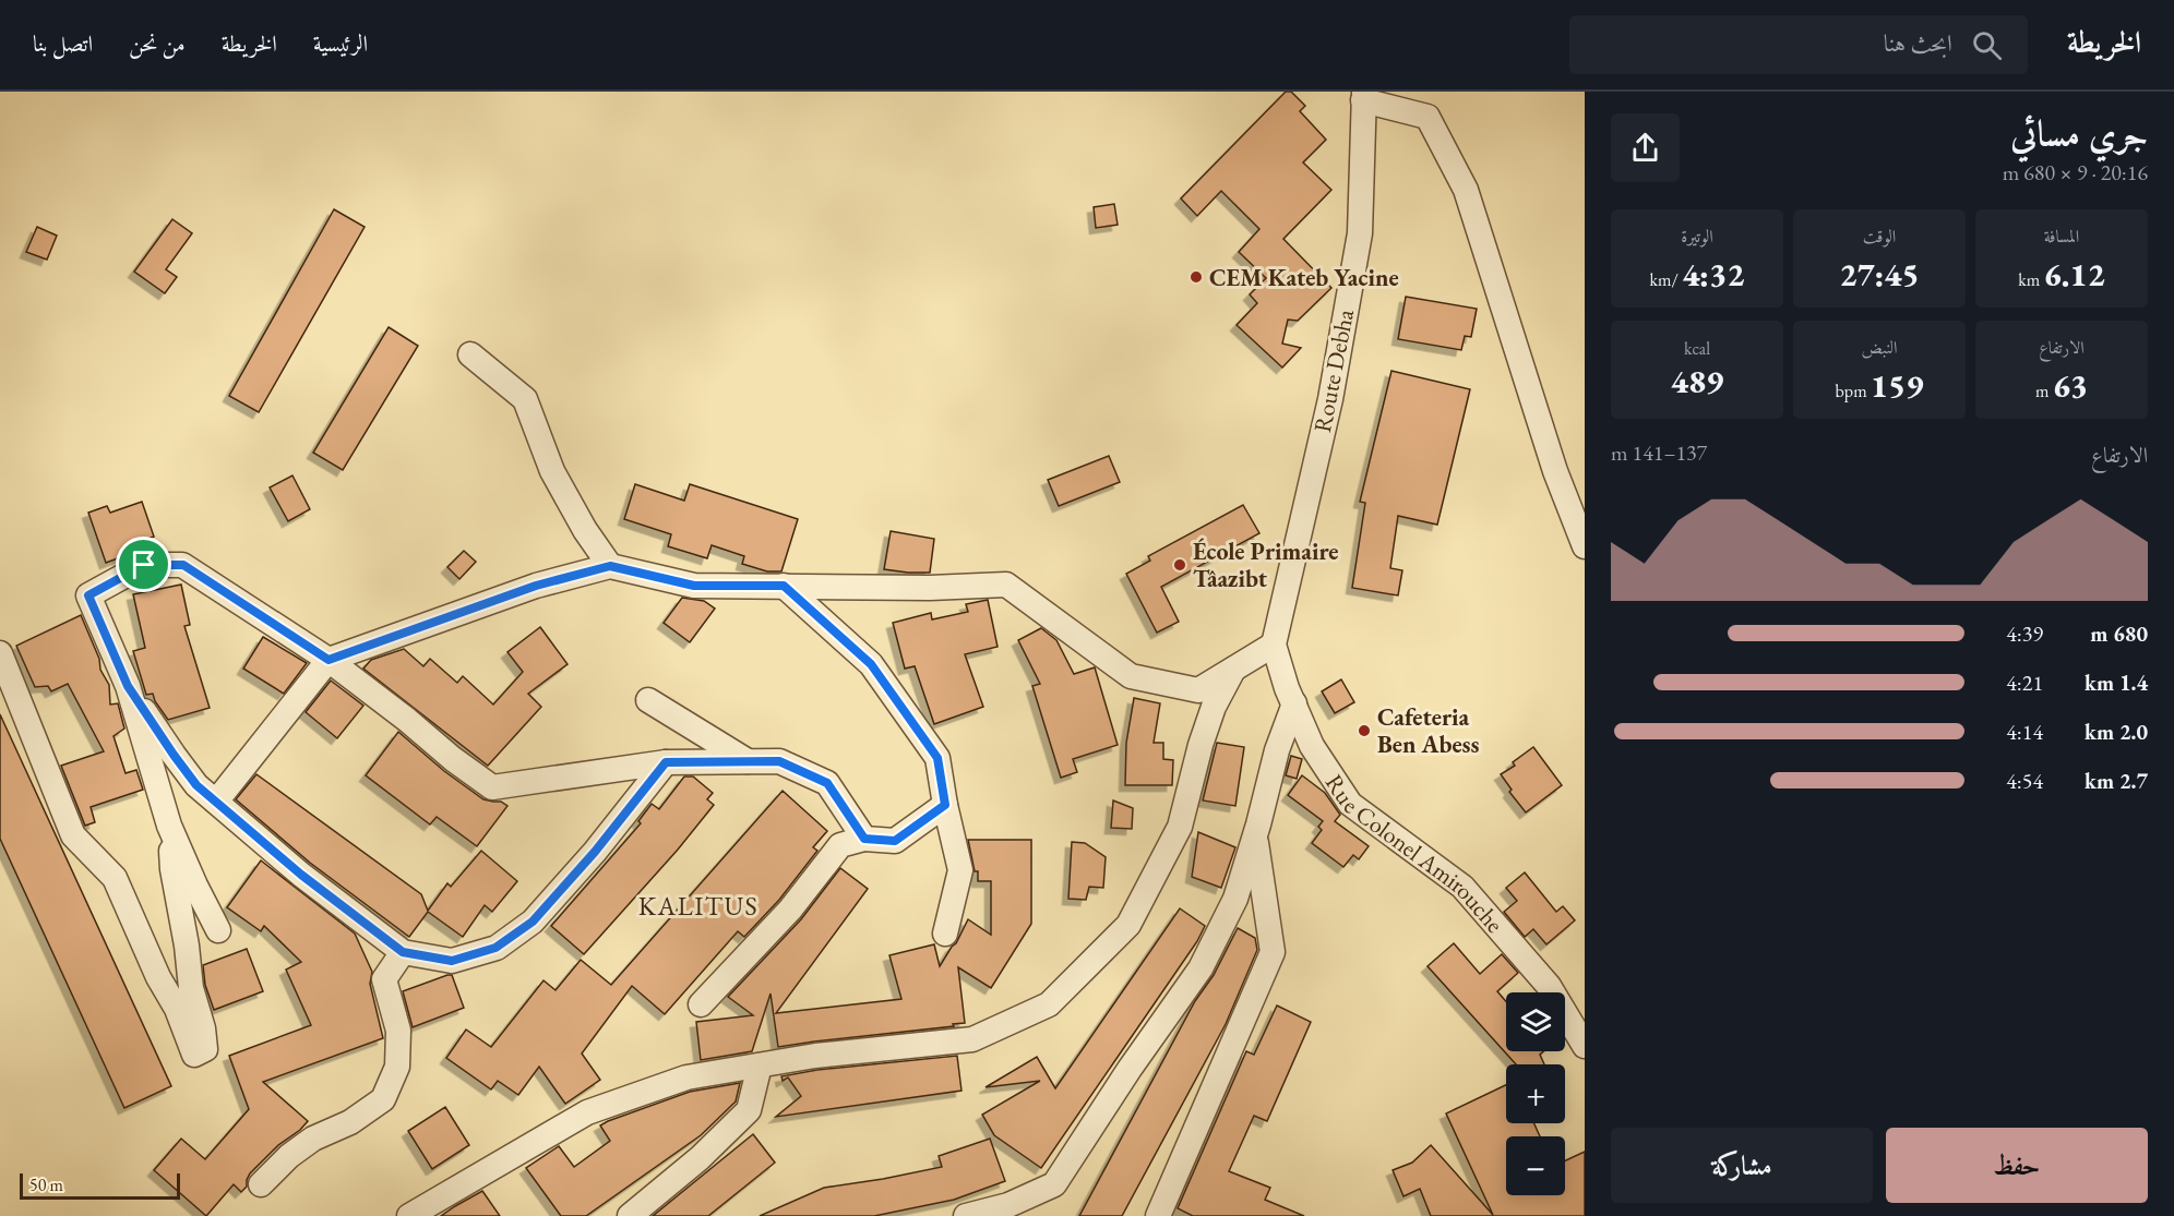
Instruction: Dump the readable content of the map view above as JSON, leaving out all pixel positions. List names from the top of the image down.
{
  "streets": {
    "street": ["Route Debha", "Rue Colonel Amirouche"]
  },
  "crossings": [
    ["Route Debha", "Rue Colonel Amirouche"]
  ],
  "districts": ["KALITUS"],
  "places": ["CEM Kateb Yacine", "École Primaire Tâazibt", "Cafeteria Ben Abess"],
  "scale_bar": "50 m",
  "page": {
    "header": "الخريطة",
    "search": "ابحث هنا",
    "nav": [
      "الرئيسية",
      "الخريطة",
      "من نحن",
      "اتصل بنا"
    ],
    "heading": ["جري مسائي", "20:16 · 9 × 680 m"],
    "stats": [
      ["المسافة", "6.12 km"],
      ["الوقت", "27:45"],
      ["الوتيرة", "4:32 /km"],
      ["الارتفاع", "63 m"],
      ["النبض", "159 bpm"],
      ["kcal", "489"]
    ],
    "chart": ["الارتفاع", "137–141 m"],
    "list": [
      {
        "name": "680 m",
        "note": "4:39"
      },
      {
        "name": "1.4 km",
        "note": "4:21"
      },
      {
        "name": "2.0 km",
        "note": "4:14"
      },
      {
        "name": "2.7 km",
        "note": "4:54"
      }
    ],
    "map_buttons": ["+", "−"],
    "buttons": ["حفظ", "مشاركة"],
    "scale": "50 m"
  }
}
